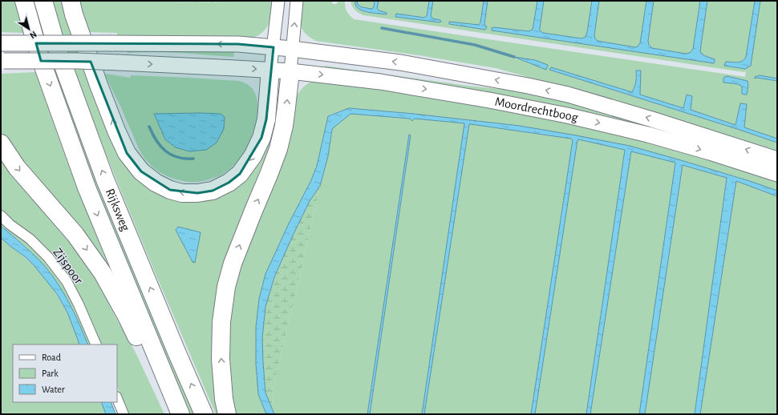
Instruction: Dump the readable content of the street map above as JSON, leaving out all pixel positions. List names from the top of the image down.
{
  "streets": {
    "highway": ["Rijksweg"],
    "main road": ["Moordrechtboog"],
    "street": ["Zijspoor"]
  },
  "crossings": [
    ["Moordrechtboog", "Rijksweg"]
  ],
  "legend": ["Road", "Park", "Water"],
  "north": "bottom right"
}
